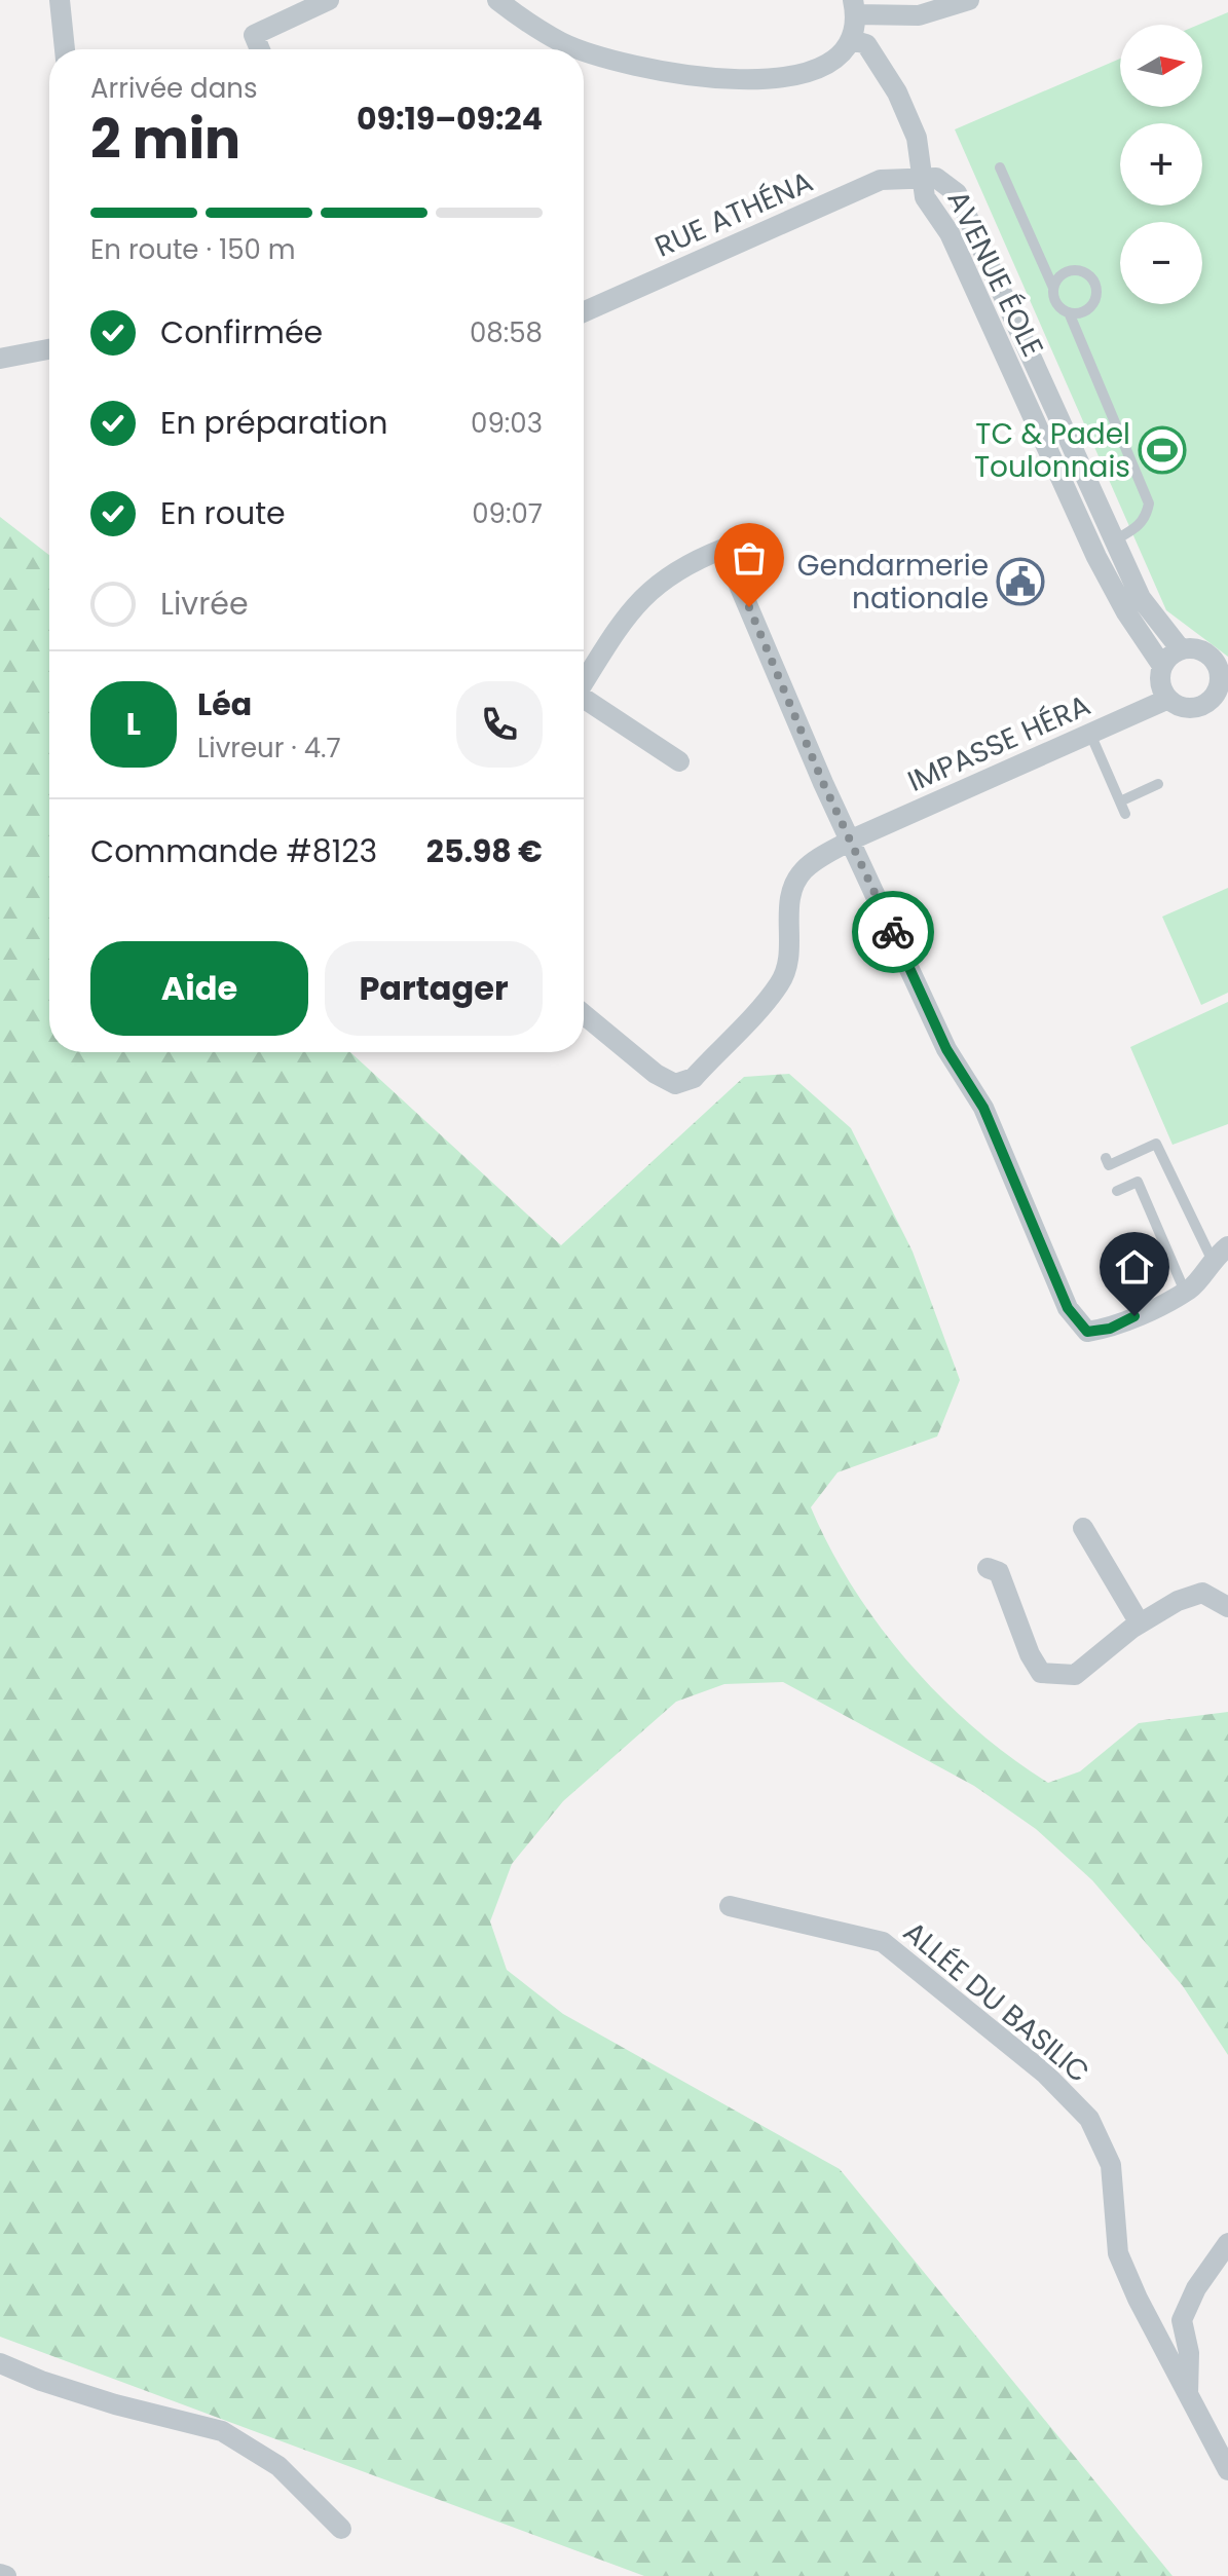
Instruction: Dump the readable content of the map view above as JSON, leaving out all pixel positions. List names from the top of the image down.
{
  "streets": {
    "street": [
      "RUE ATHÉNA",
      "AVENUE ÉOLE",
      "IMPASSE HÉRA",
      "ALLÉE DU BASILIC"
    ]
  },
  "crossings": [
    ["RUE ATHÉNA", "AVENUE ÉOLE"],
    ["AVENUE ÉOLE", "IMPASSE HÉRA"]
  ],
  "places": {
    "sports": ["TC & Padel Toulonnais"],
    "public building": ["Gendarmerie nationale"]
  },
  "north": "right",
  "page": {
    "map_buttons": ["+", "−"],
    "heading": ["2 min", "Arrivée dans", "09:19–09:24"],
    "panel": [
      "Léa",
      "Livreur · 4.7",
      "Commande #8123",
      "25.98 €"
    ],
    "bar": "En route · 150 m",
    "list": [
      ["Confirmée", "08:58"],
      ["En préparation", "09:03"],
      ["En route", "09:07"],
      "Livrée"
    ],
    "round": "L",
    "buttons": ["Aide", "Partager"]
  }
}
